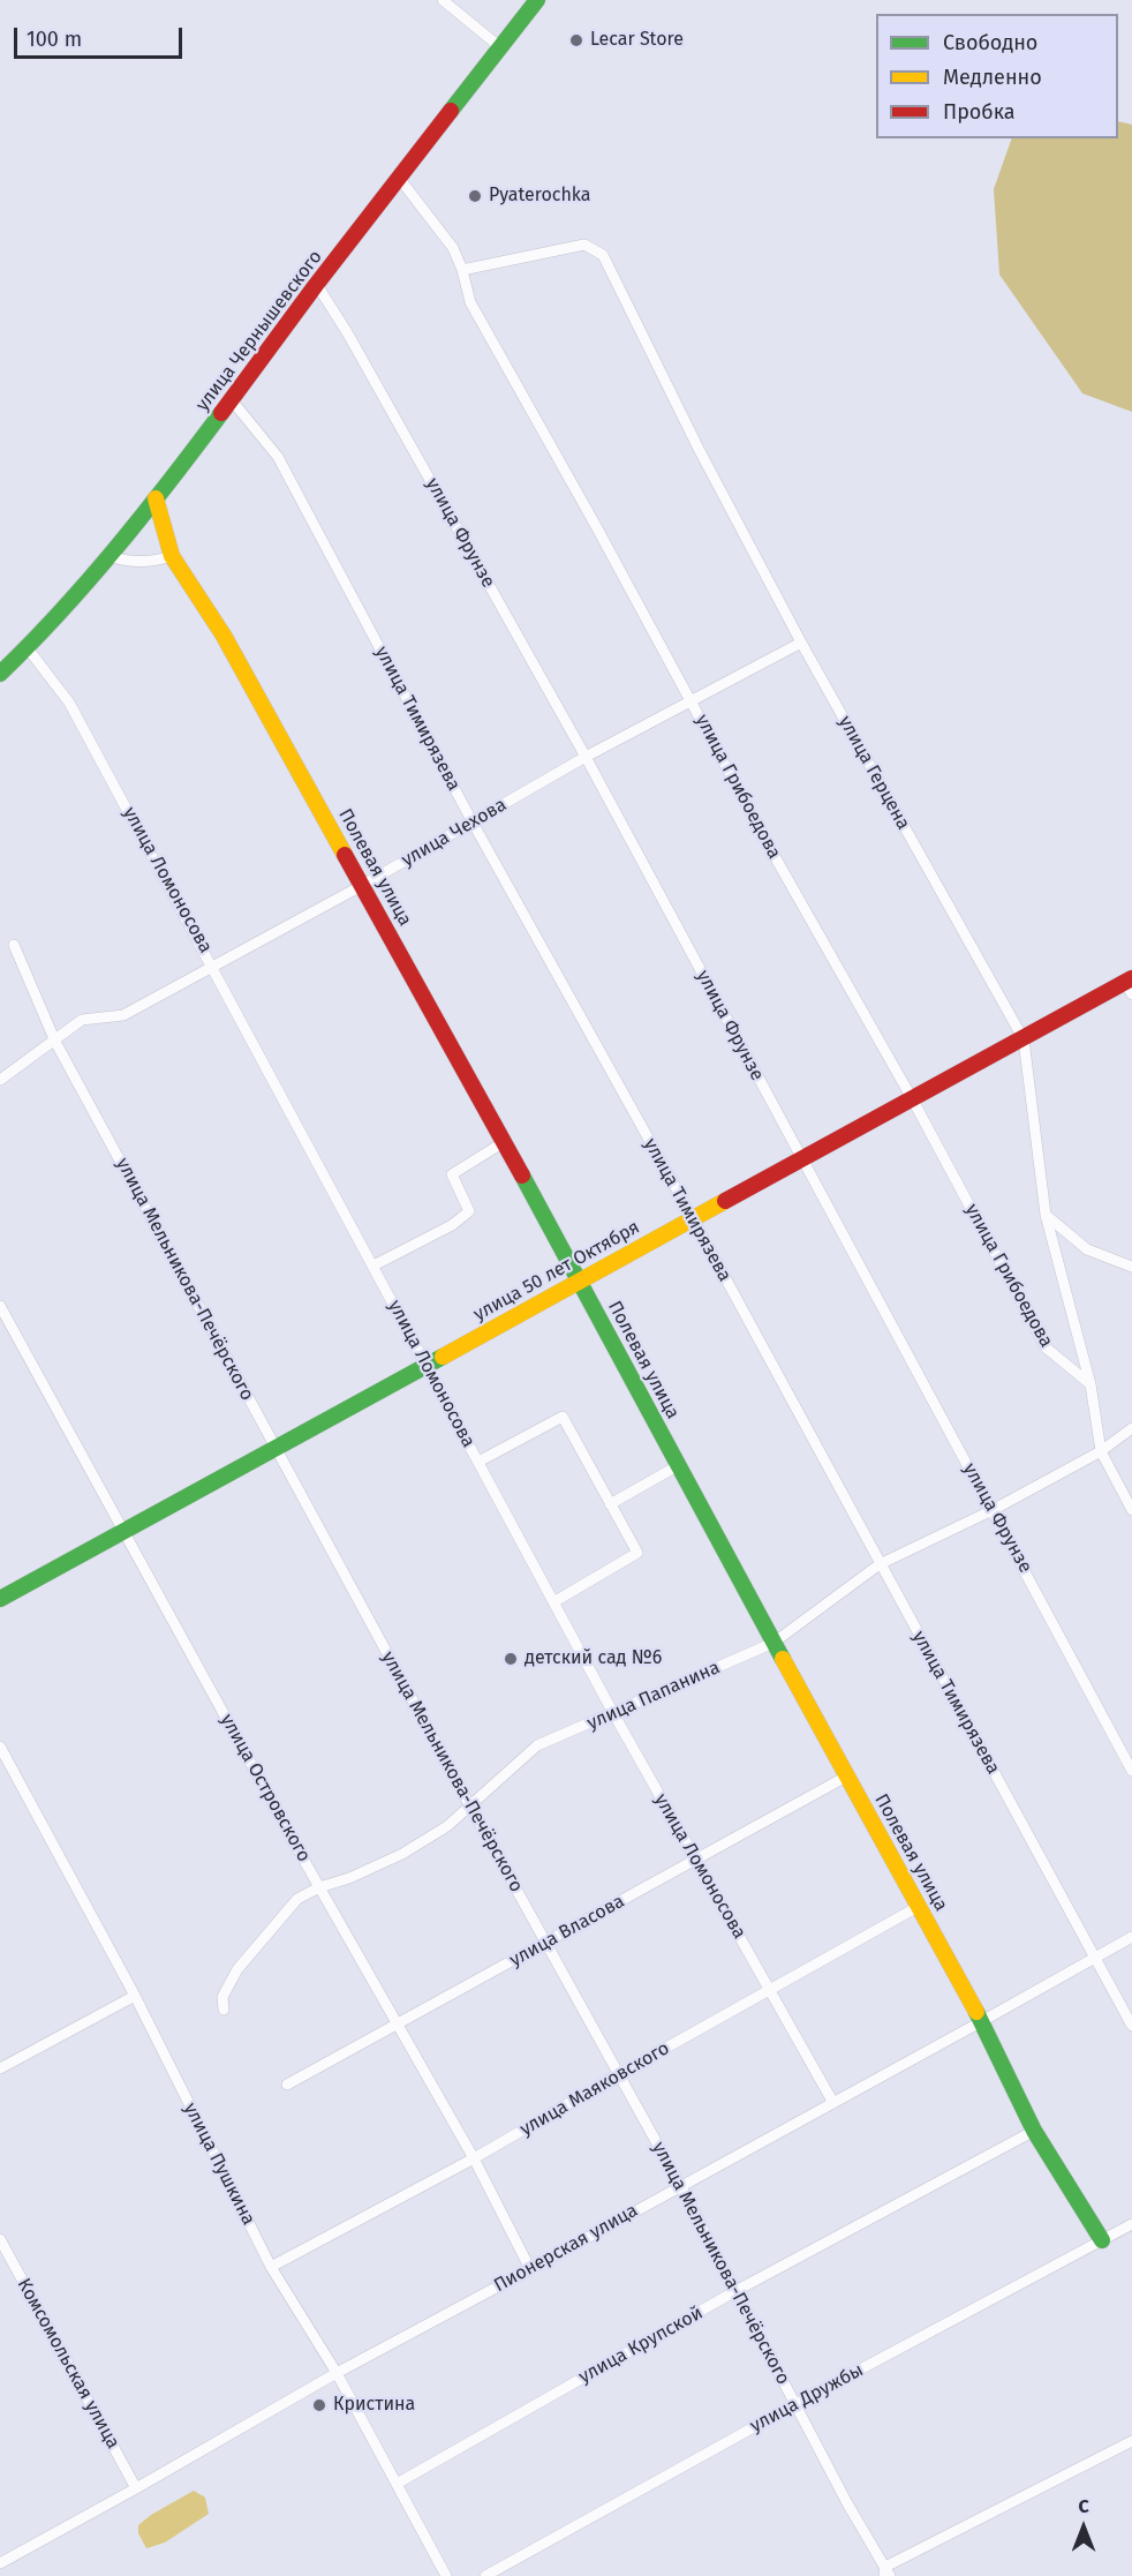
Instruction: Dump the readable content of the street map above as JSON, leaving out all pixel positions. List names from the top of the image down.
{
  "streets": {
    "street": [
      "улица Чернышевского",
      "улица Фрунзе",
      "улица Тимирязева",
      "улица Герцена",
      "улица Грибоедова",
      "улица Чехова",
      "Полевая улица",
      "улица Ломоносова",
      "улица 50 лет Октября",
      "улица Мельникова-Печёрского",
      "улица Папанина",
      "улица Островского",
      "улица Власова",
      "улица Маяковского",
      "улица Пушкина",
      "Пионерская улица",
      "улица Крупской",
      "Комсомольская улица",
      "улица Дружбы"
    ]
  },
  "crossings": [
    ["улица Чернышевского", "улица Фрунзе"],
    ["улица Чернышевского", "улица Тимирязева"],
    ["улица Чернышевского", "улица Грибоедова"],
    ["улица Чернышевского", "Полевая улица"],
    ["улица Чернышевского", "улица Ломоносова"],
    ["улица Фрунзе", "улица Чехова"],
    ["улица Фрунзе", "улица 50 лет Октября"],
    ["улица Фрунзе", "улица Папанина"],
    ["улица Тимирязева", "улица Чехова"],
    ["улица Тимирязева", "улица 50 лет Октября"],
    ["улица Тимирязева", "улица Папанина"],
    ["улица Тимирязева", "Пионерская улица"],
    ["улица Герцена", "улица Грибоедова"],
    ["улица Герцена", "улица Чехова"],
    ["улица Герцена", "улица 50 лет Октября"],
    ["улица Герцена", "улица Папанина"],
    ["улица Грибоедова", "улица Чехова"],
    ["улица Грибоедова", "улица 50 лет Октября"],
    ["улица Чехова", "Полевая улица"],
    ["улица Чехова", "улица Ломоносова"],
    ["улица Чехова", "улица Мельникова-Печёрского"],
    ["Полевая улица", "улица 50 лет Октября"],
    ["Полевая улица", "улица Папанина"],
    ["Полевая улица", "улица Власова"],
    ["Полевая улица", "улица Маяковского"],
    ["Полевая улица", "Пионерская улица"],
    ["Полевая улица", "улица Крупской"],
    ["Полевая улица", "улица Дружбы"],
    ["улица Ломоносова", "улица 50 лет Октября"],
    ["улица Ломоносова", "улица Папанина"],
    ["улица Ломоносова", "улица Власова"],
    ["улица Ломоносова", "улица Маяковского"],
    ["улица Ломоносова", "Пионерская улица"],
    ["улица 50 лет Октября", "улица Мельникова-Печёрского"],
    ["улица 50 лет Октября", "улица Островского"],
    ["улица Мельникова-Печёрского", "улица Папанина"],
    ["улица Мельникова-Печёрского", "улица Власова"],
    ["улица Мельникова-Печёрского", "улица Маяковского"],
    ["улица Мельникова-Печёрского", "Пионерская улица"],
    ["улица Мельникова-Печёрского", "улица Крупской"],
    ["улица Мельникова-Печёрского", "улица Дружбы"],
    ["улица Папанина", "улица Островского"],
    ["улица Островского", "улица Власова"],
    ["улица Островского", "улица Маяковского"],
    ["улица Островского", "Пионерская улица"],
    ["улица Маяковского", "улица Пушкина"],
    ["улица Пушкина", "Пионерская улица"],
    ["улица Пушкина", "улица Крупской"],
    ["Пионерская улица", "Комсомольская улица"]
  ],
  "places": [
    "Lecar Store",
    "Pyaterochka",
    "детский сад №6",
    "Кристина"
  ],
  "legend": ["Свободно", "Медленно", "Пробка"],
  "scale_bar": "100 m",
  "north": "top"
}
